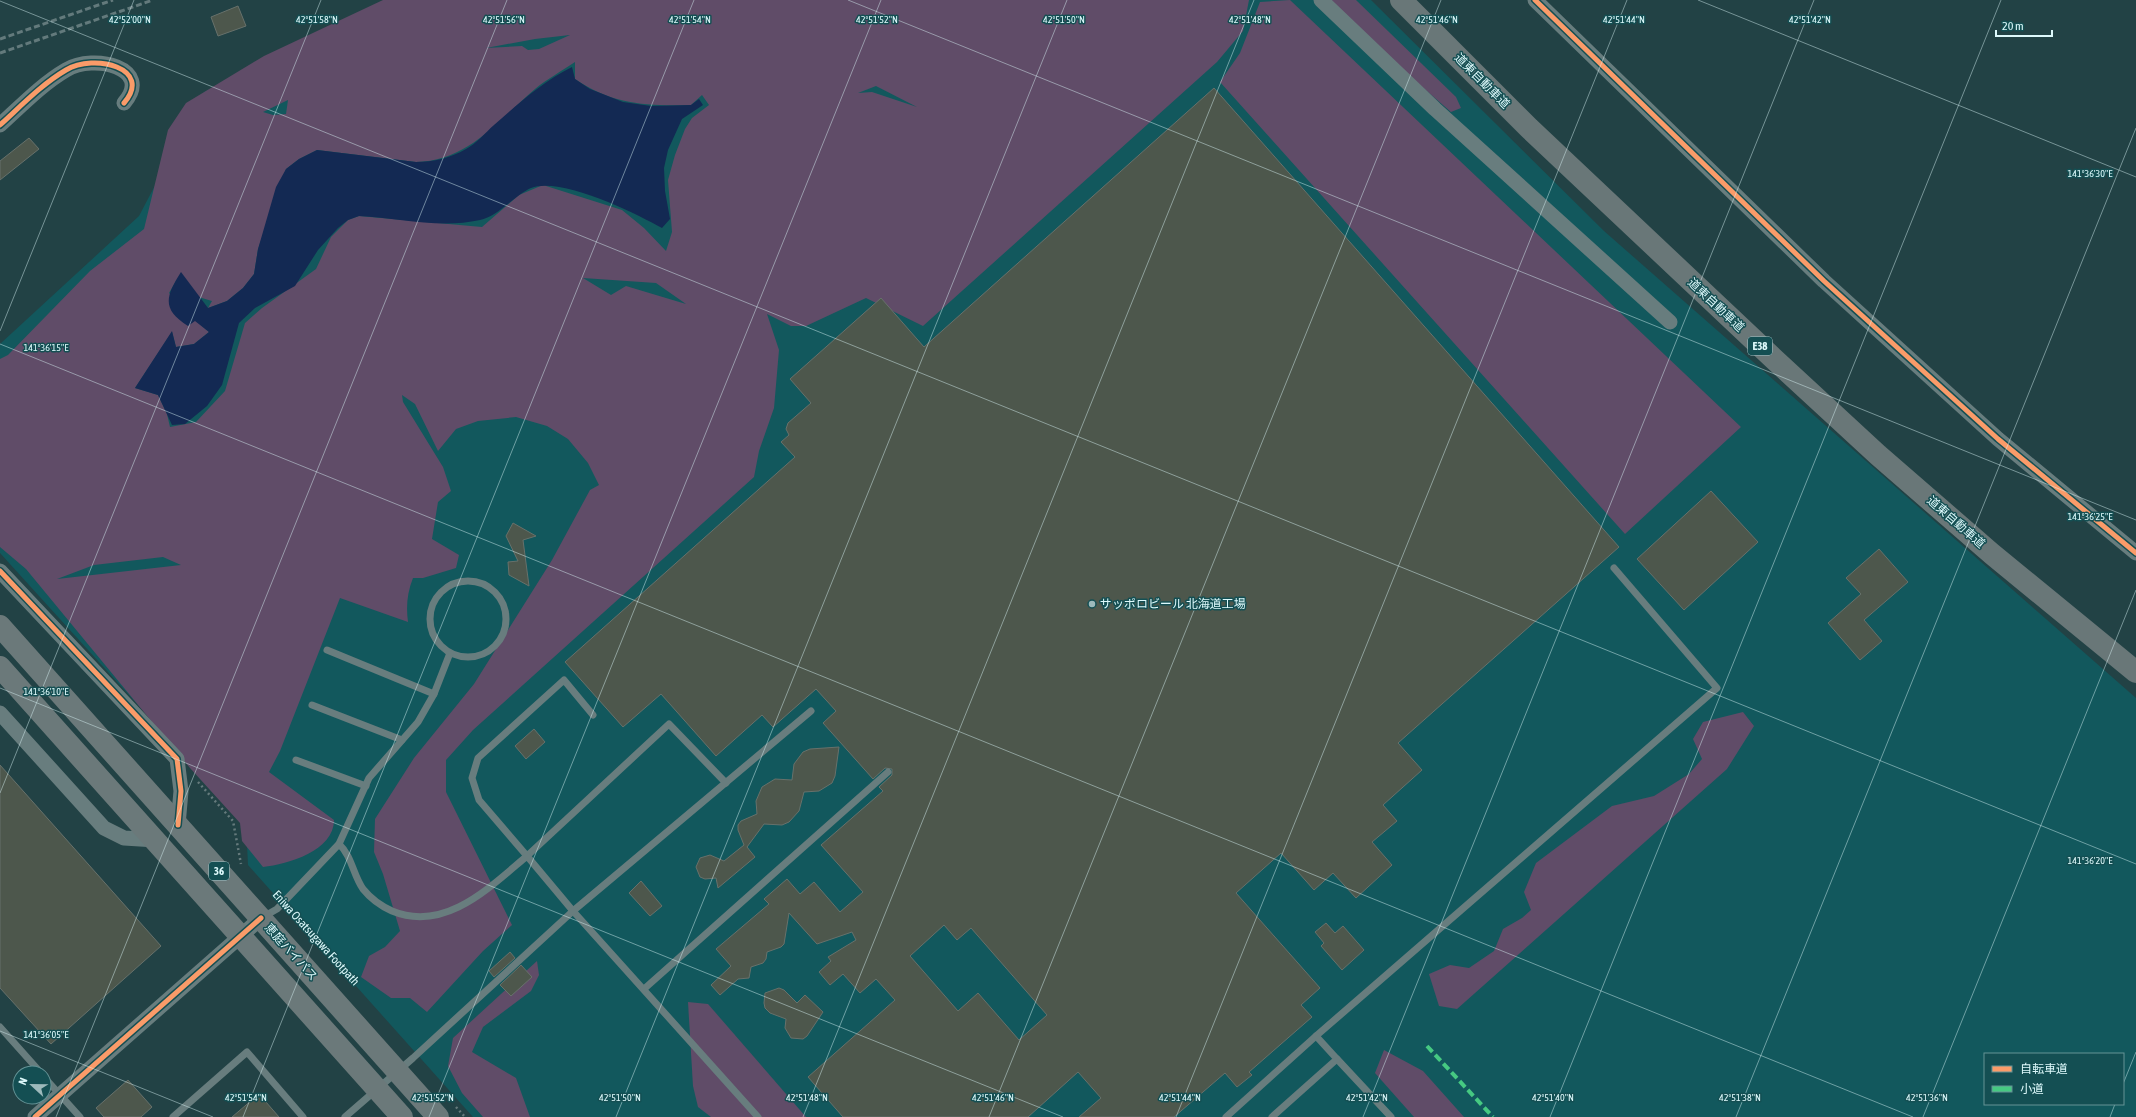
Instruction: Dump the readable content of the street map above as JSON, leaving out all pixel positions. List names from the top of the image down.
{
  "streets": {
    "highway": [
      "道東自動車道",
      "E38",
      "36",
      "恵庭バイパス"
    ]
  },
  "places": ["サッポロビール 北海道工場"],
  "legend": ["自転車道", "小道"],
  "scale_bar": "20 m",
  "north": "left",
  "coordinates": [
    "42°52'00\"N",
    "42°51'58\"N",
    "42°51'56\"N",
    "42°51'54\"N",
    "42°51'52\"N",
    "42°51'50\"N",
    "42°51'48\"N",
    "42°51'46\"N",
    "42°51'44\"N",
    "42°51'42\"N",
    "141°36'30\"E",
    "141°36'15\"E",
    "141°36'25\"E",
    "141°36'10\"E",
    "141°36'20\"E",
    "141°36'05\"E",
    "42°51'40\"N",
    "42°51'38\"N",
    "42°51'36\"N"
  ]
}
